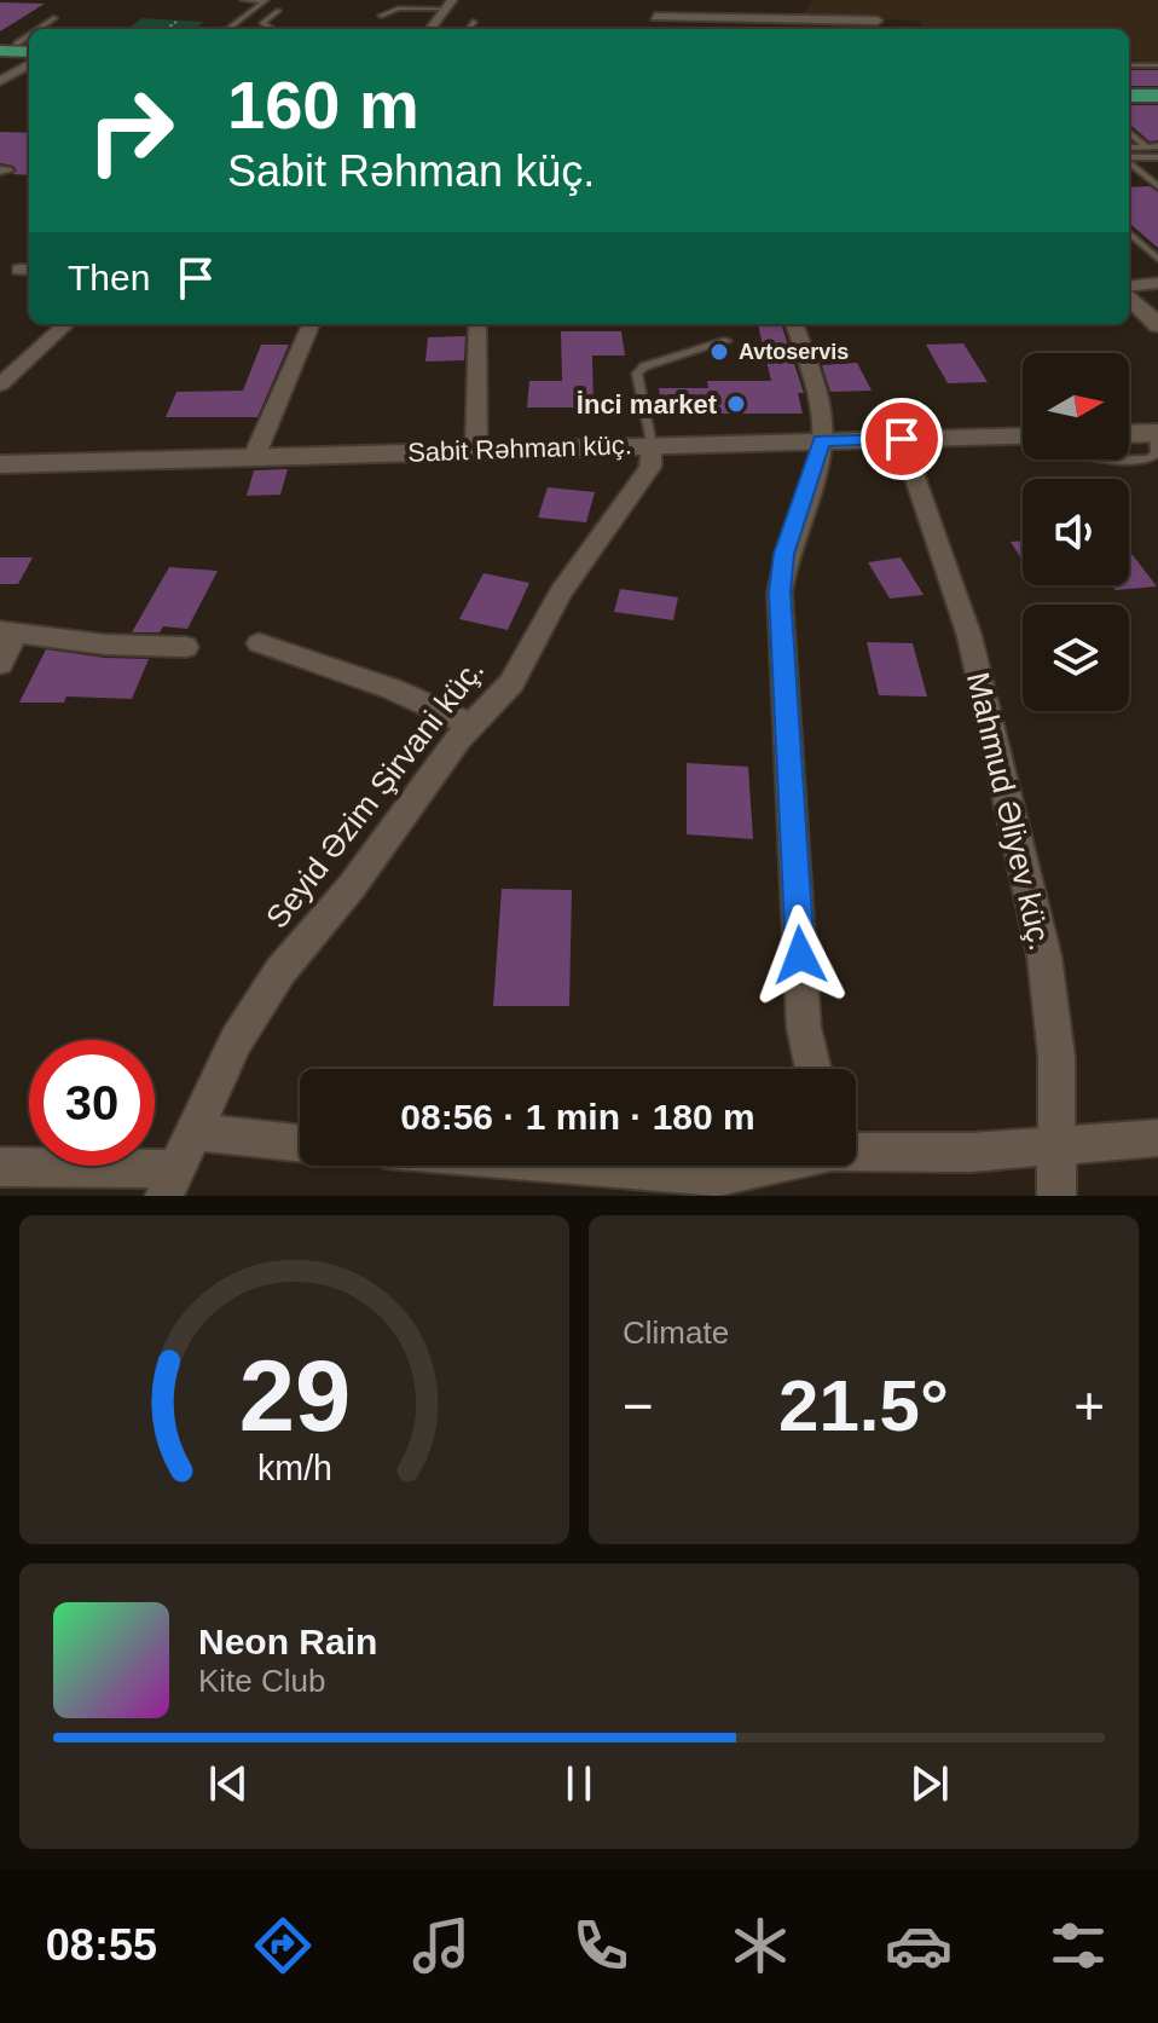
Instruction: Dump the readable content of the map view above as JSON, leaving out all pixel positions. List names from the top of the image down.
{
  "streets": {
    "main road": ["Sabit Rəhman küç."],
    "street": ["Seyid Əzim Şirvani küç.", "Mahmud Əliyev küç."]
  },
  "crossings": [
    ["Sabit Rəhman küç.", "Seyid Əzim Şirvani küç."],
    ["Sabit Rəhman küç.", "Mahmud Əliyev küç."]
  ],
  "places": ["Avtoservis", "İnci market"],
  "north": "right",
  "page": {
    "turn": ["160 m", "Sabit Rəhman küç."],
    "then": "Then",
    "limit": "30",
    "trip": "08:56 · 1 min · 180 m",
    "tile": "Climate",
    "heat": ["−", "21.5°", "+"],
    "song": ["Neon Rain", "Kite Club"],
    "tabs": "08:55",
    "gauge": ["29", "km/h"]
  }
}
